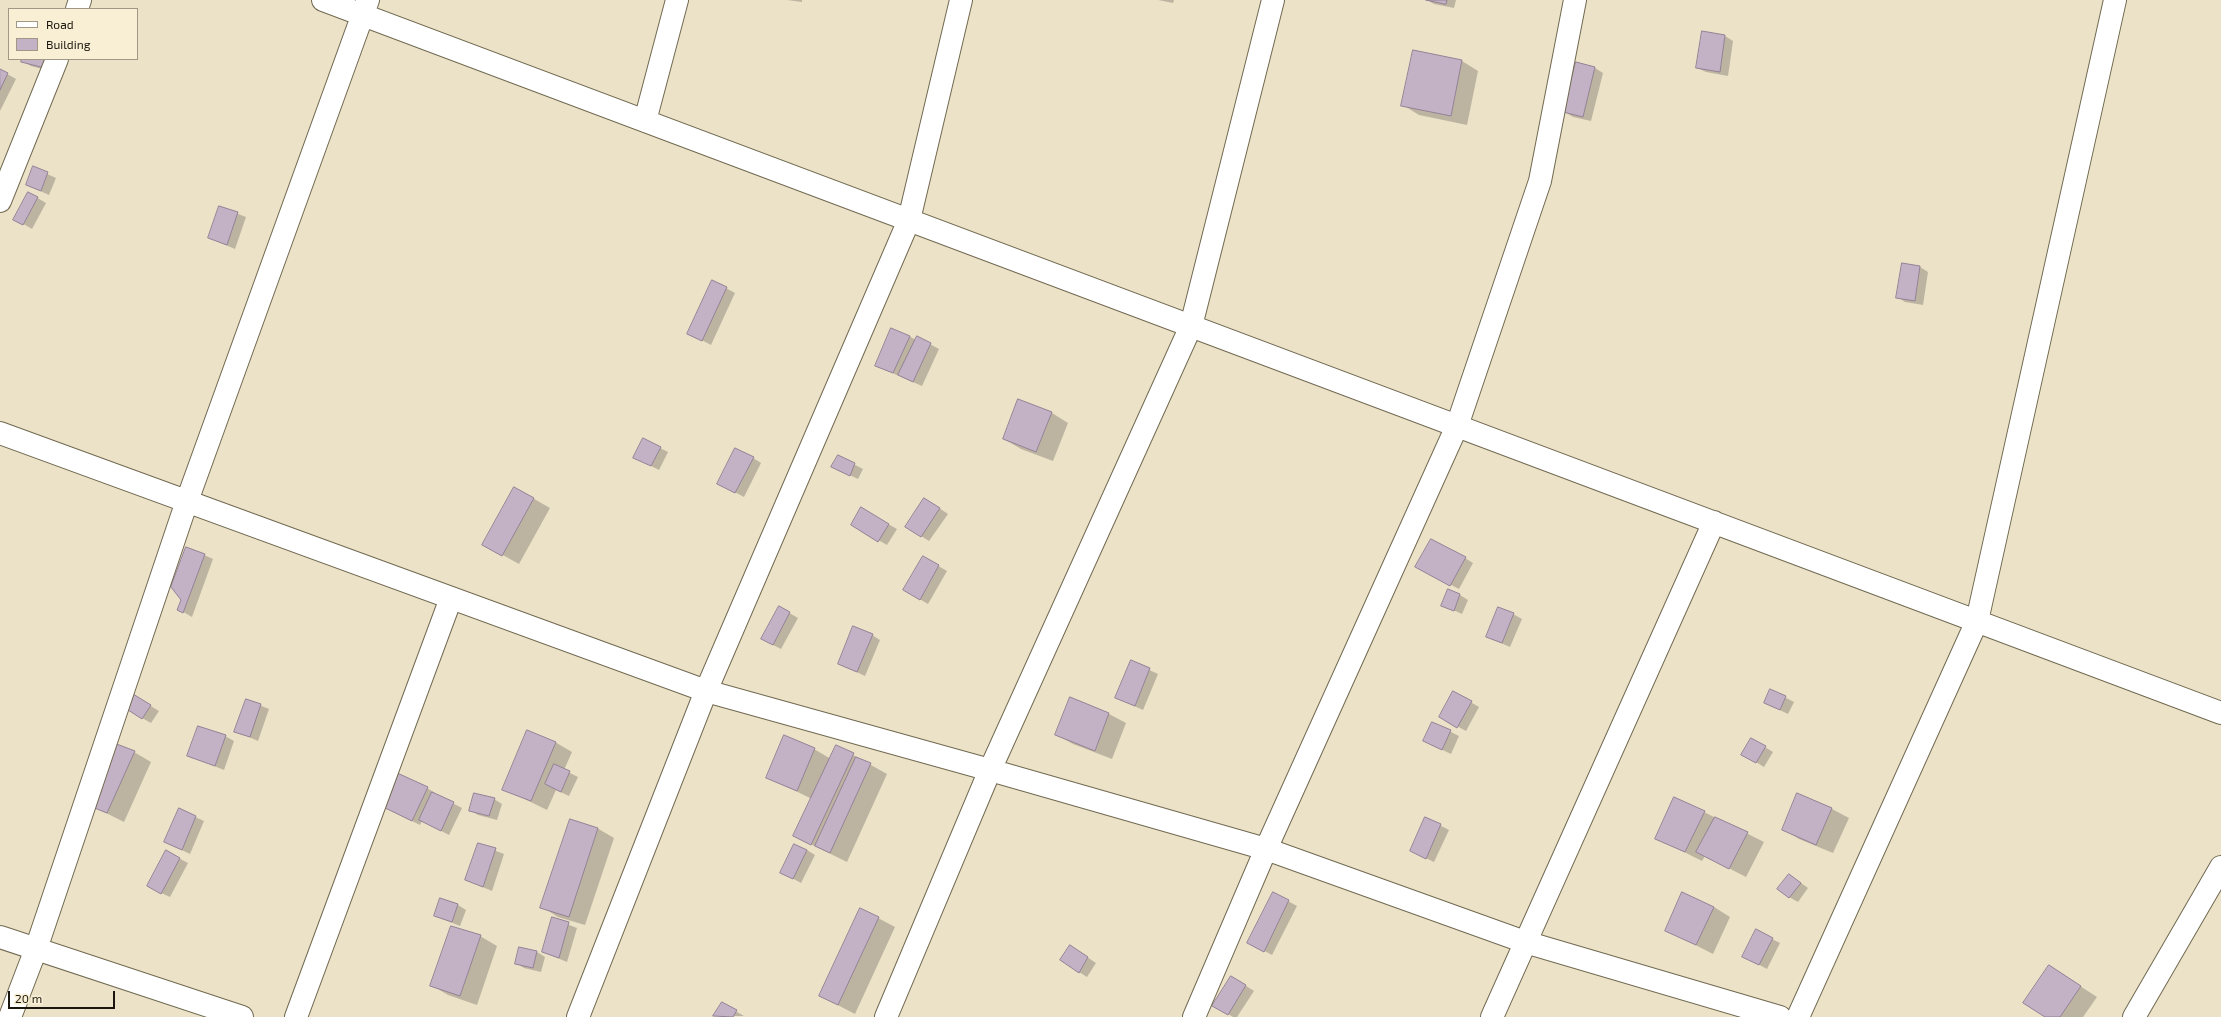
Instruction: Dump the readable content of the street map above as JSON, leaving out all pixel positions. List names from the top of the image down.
{
  "legend": ["Road", "Building"],
  "scale_bar": "20 m"
}
